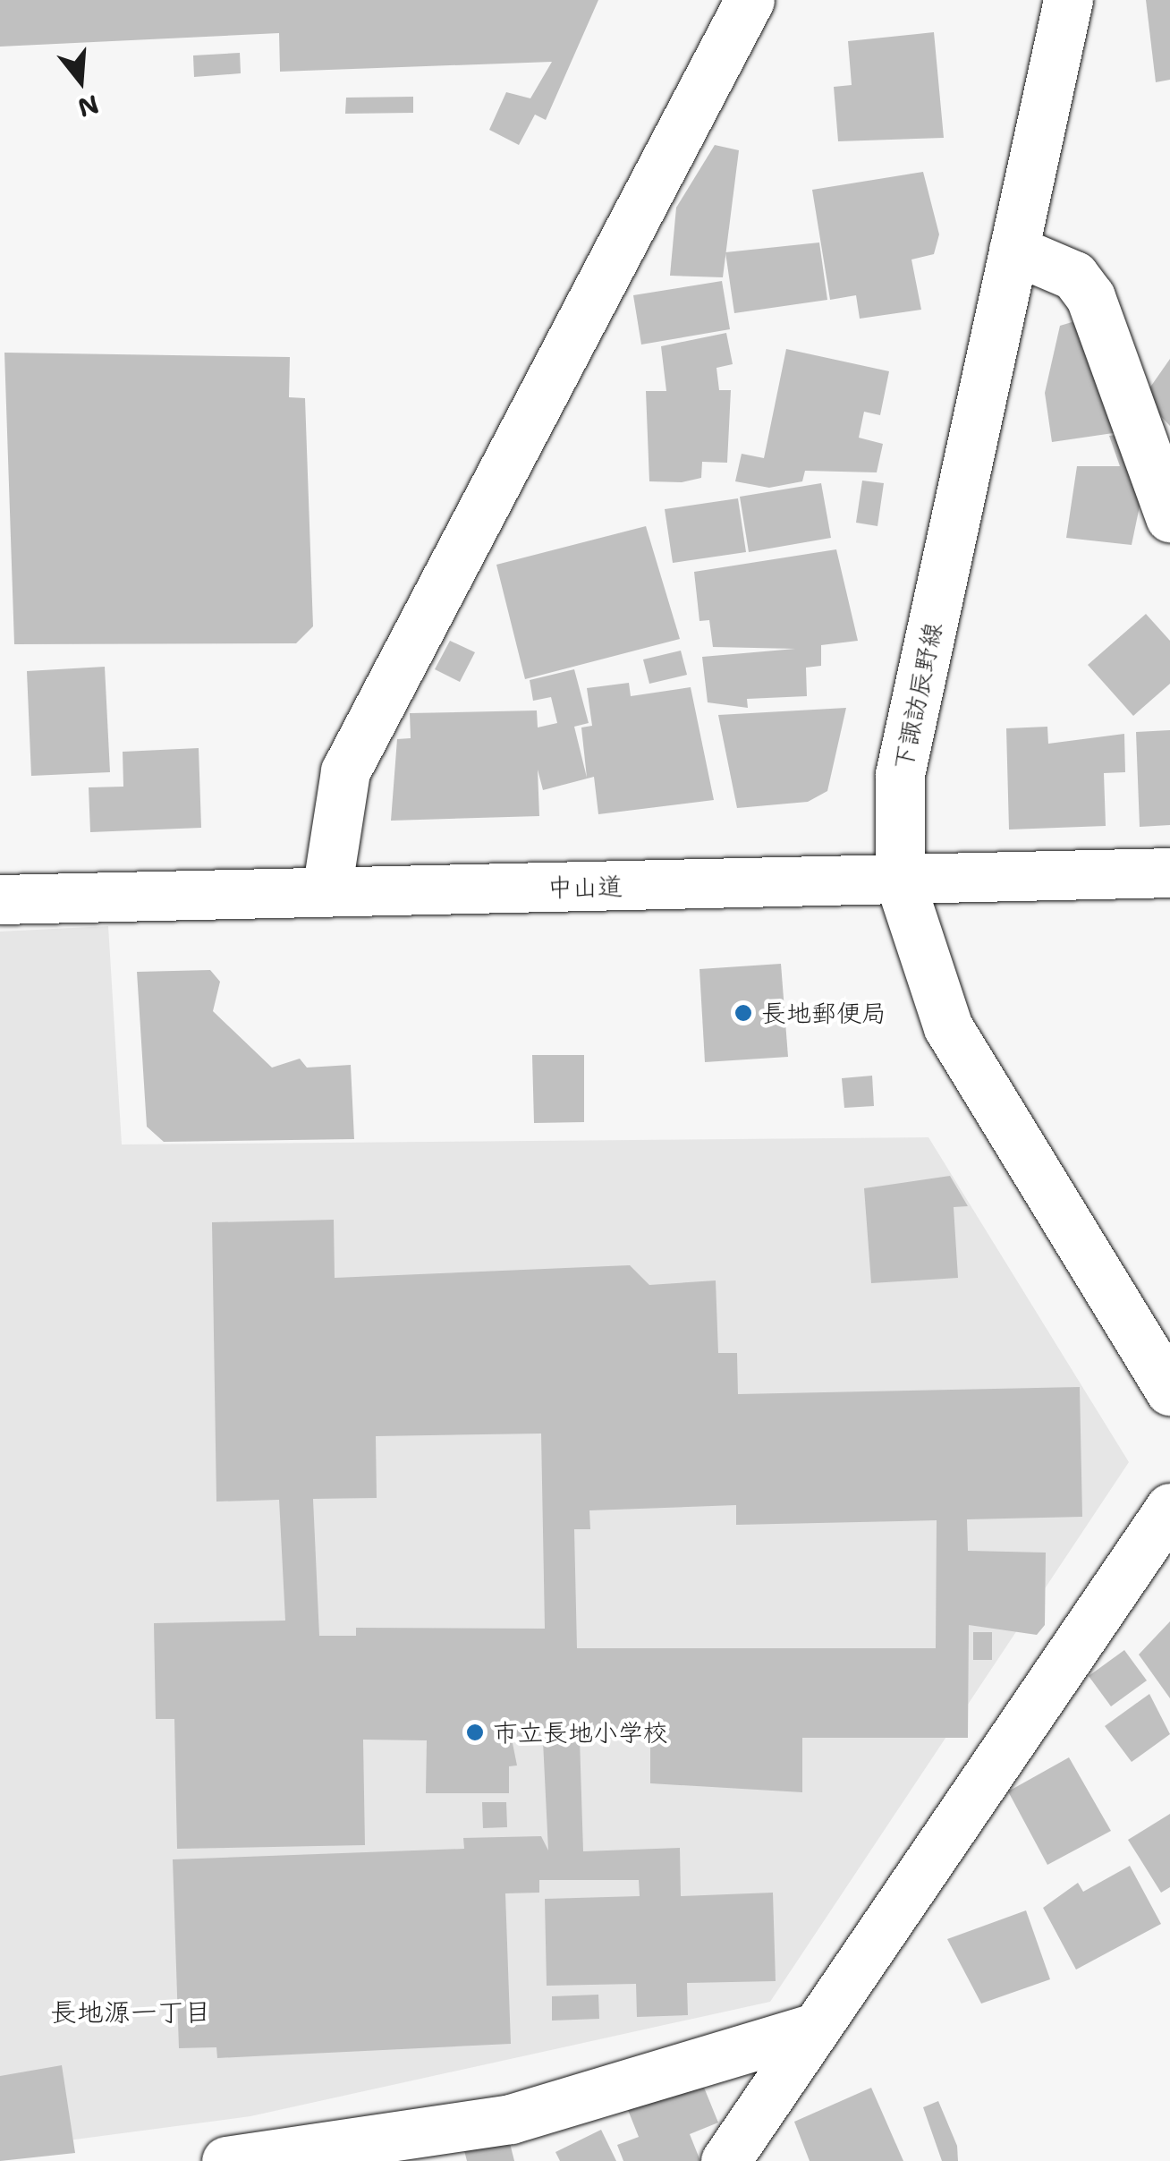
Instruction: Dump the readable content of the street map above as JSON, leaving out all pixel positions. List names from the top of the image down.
{
  "streets": {
    "main road": ["下諏訪辰野線", "中山道"]
  },
  "crossings": [
    ["下諏訪辰野線", "中山道"]
  ],
  "districts": ["長地源一丁目"],
  "places": ["長地郵便局", "市立長地小学校"],
  "north": "bottom"
}
